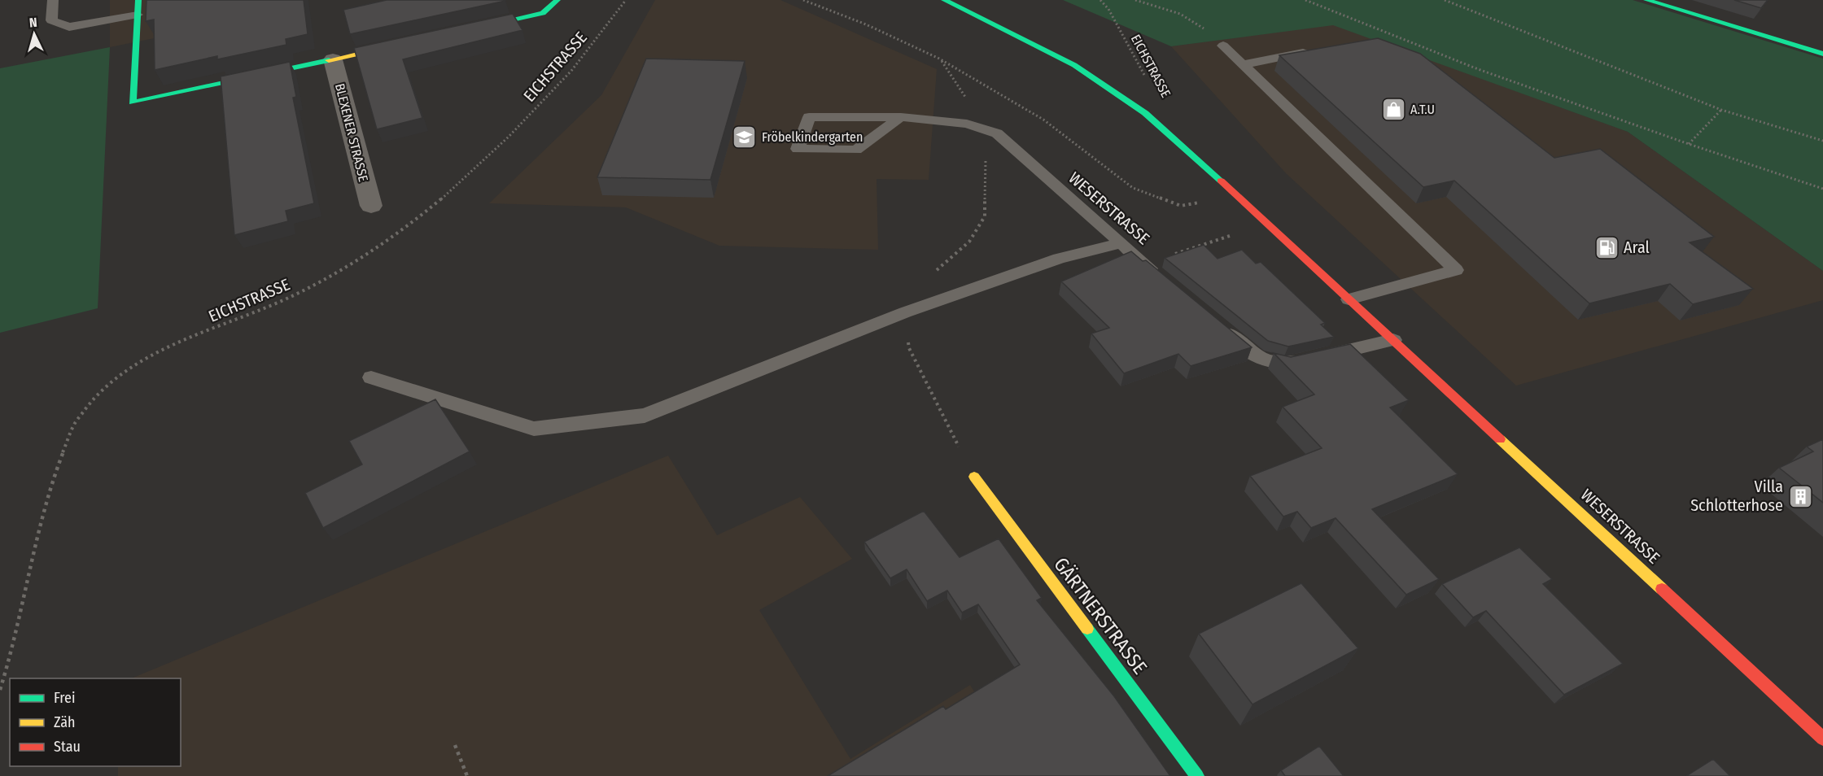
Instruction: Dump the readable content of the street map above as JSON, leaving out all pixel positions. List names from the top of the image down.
{
  "streets": {
    "street": ["BLEXENER STRASSE", "WESERSTRASSE", "GÄRTNERSTRASSE"],
    "path": ["EICHSTRASSE"]
  },
  "places": {
    "shop": ["A.T.U"],
    "school or university": ["Fröbelkindergarten"],
    "fuel station": ["Aral"],
    "building": ["Villa Schlotterhose"]
  },
  "legend": ["Frei", "Zäh", "Stau"],
  "north": "top"
}
